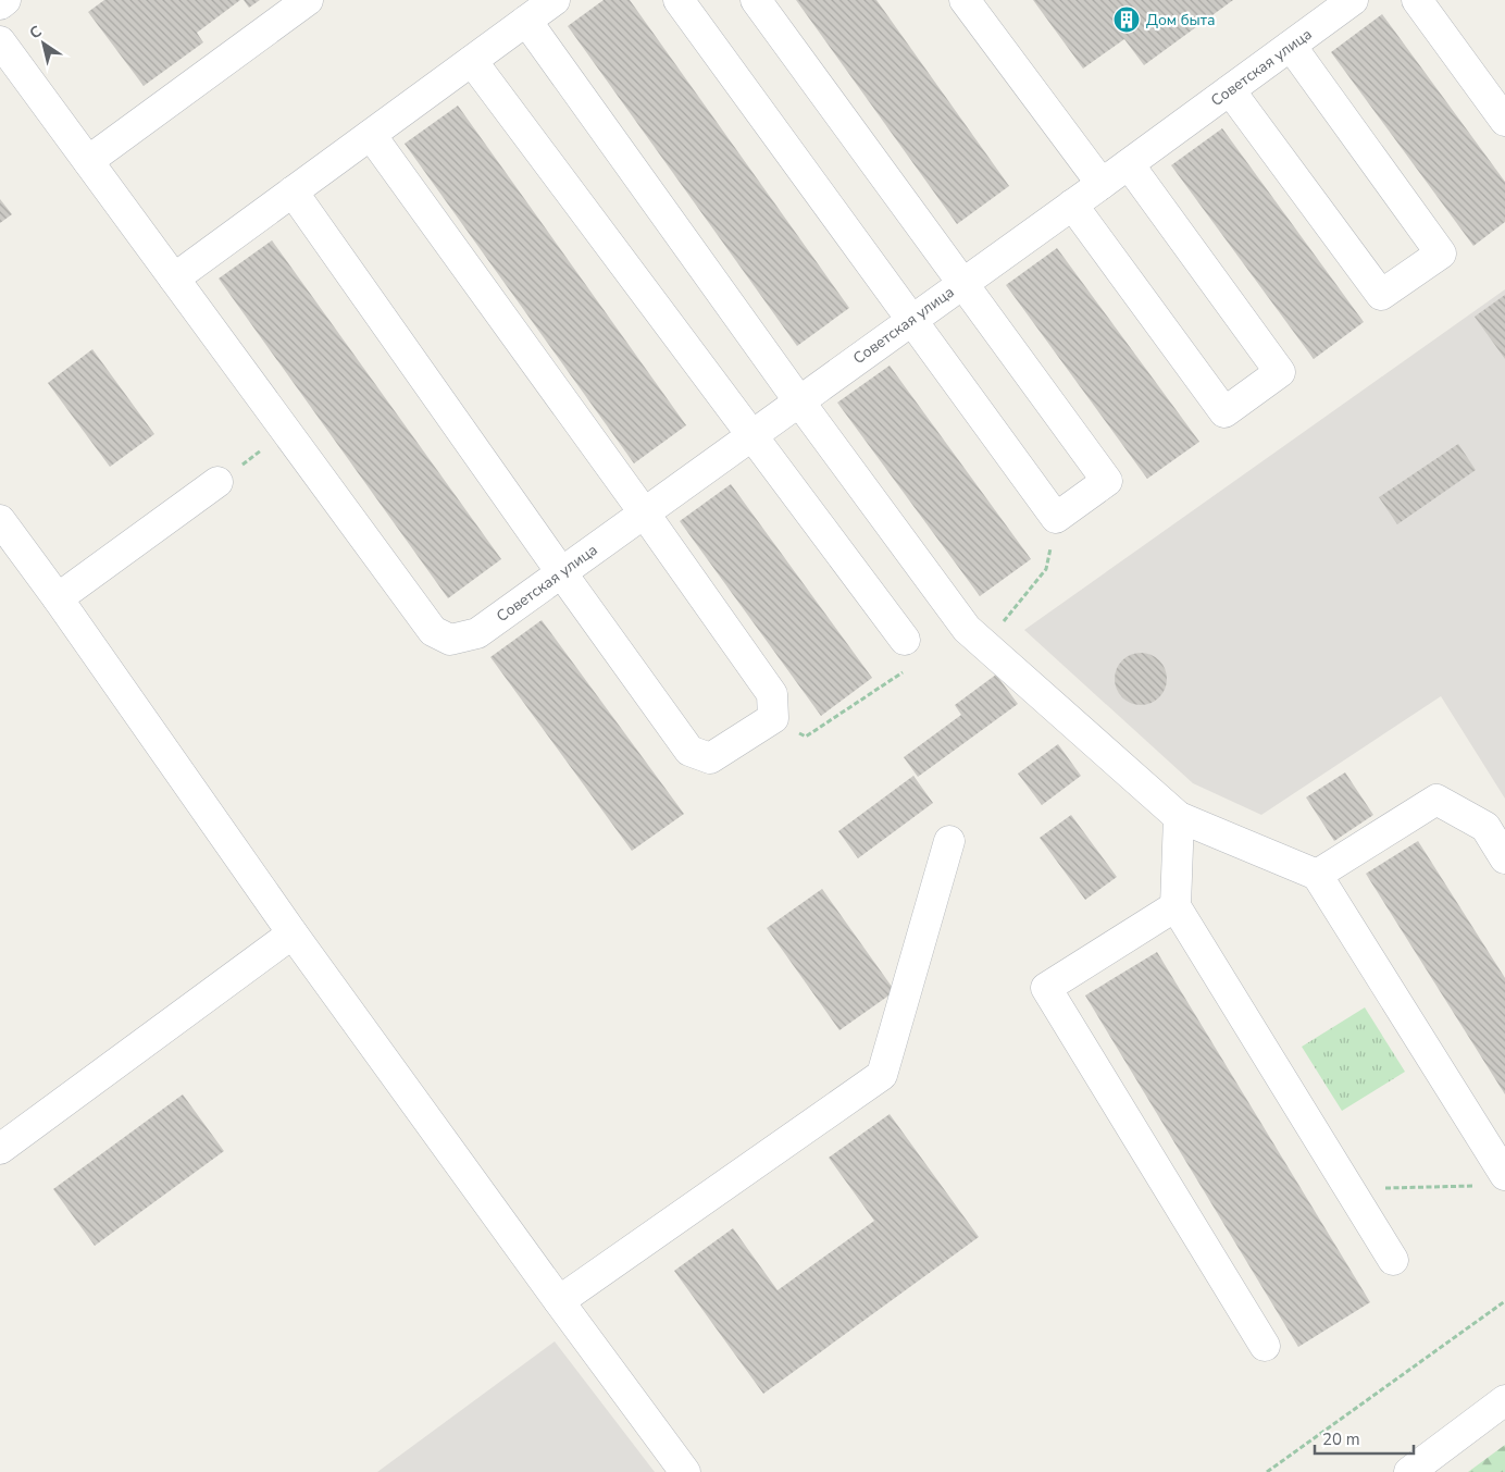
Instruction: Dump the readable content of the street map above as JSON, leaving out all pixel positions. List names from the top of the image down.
{
  "streets": {
    "street": ["Советская улица"]
  },
  "places": {
    "building": ["Дом быта"]
  },
  "scale_bar": "20 m",
  "north": "top left"
}
